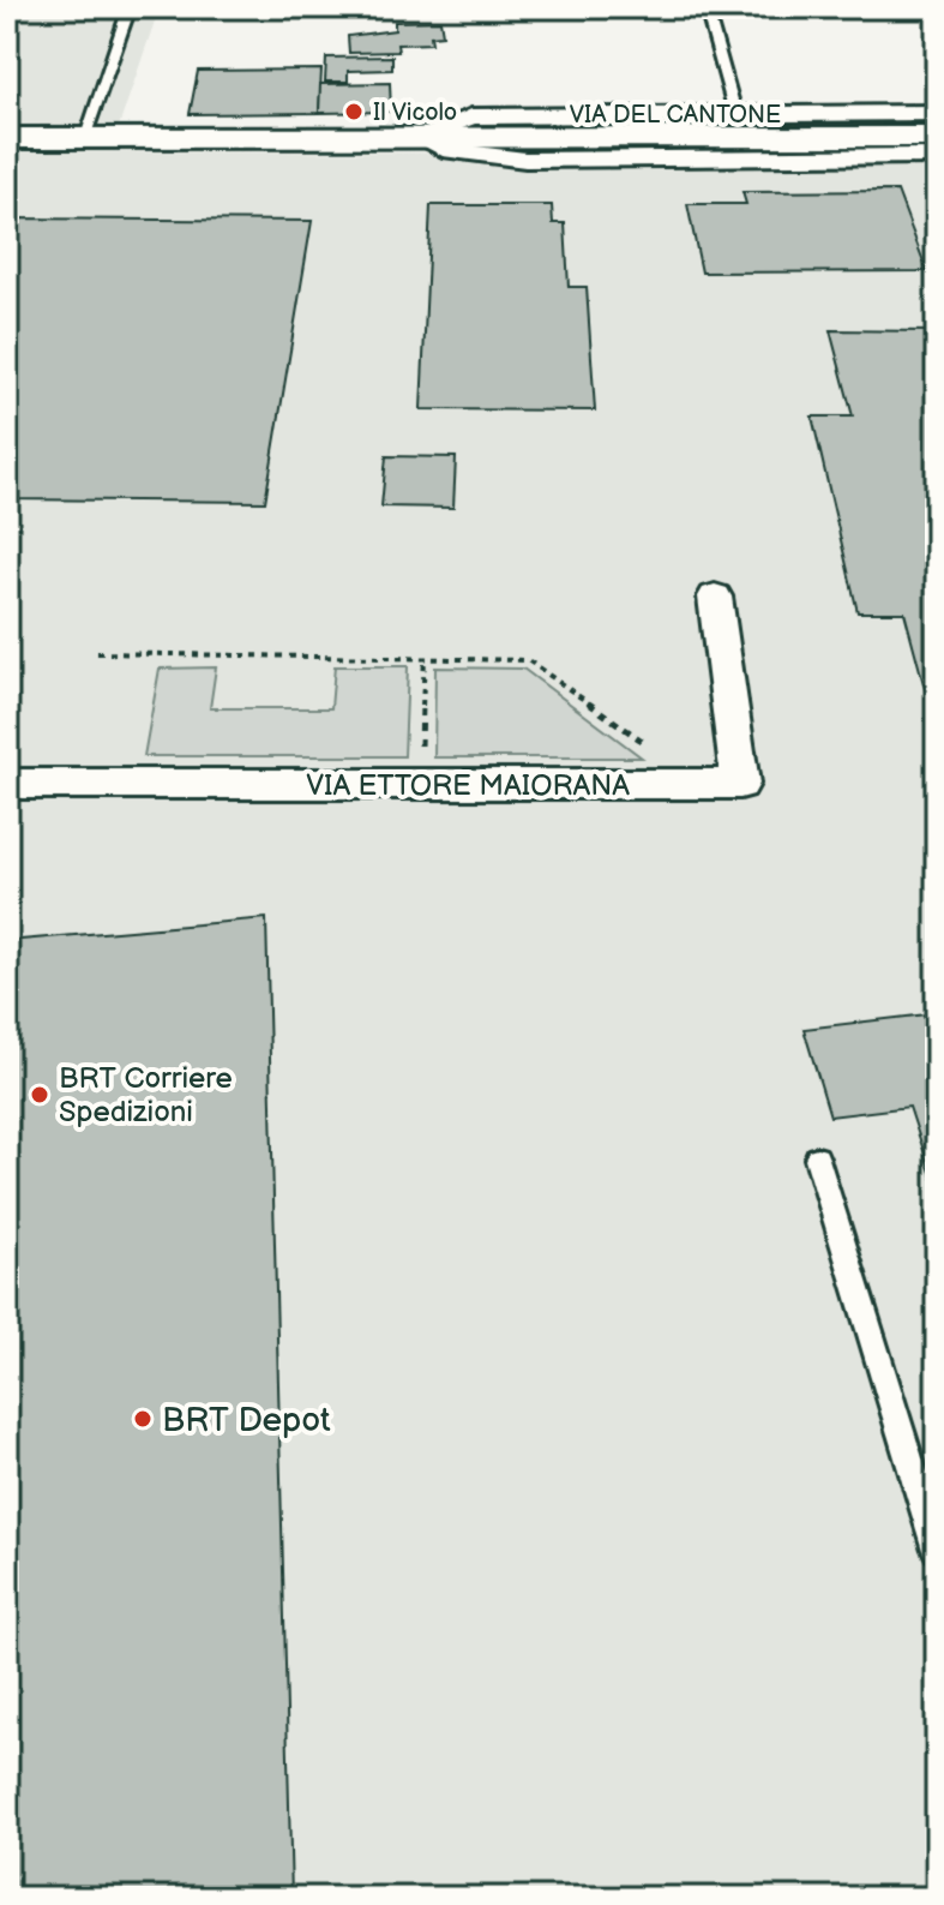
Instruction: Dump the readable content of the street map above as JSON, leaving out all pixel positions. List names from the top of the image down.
{
  "streets": {
    "street": ["VIA DEL CANTONE", "VIA ETTORE MAIORANA"]
  },
  "places": ["Il Vicolo", "BRT Corriere Spedizioni", "BRT Depot"]
}
